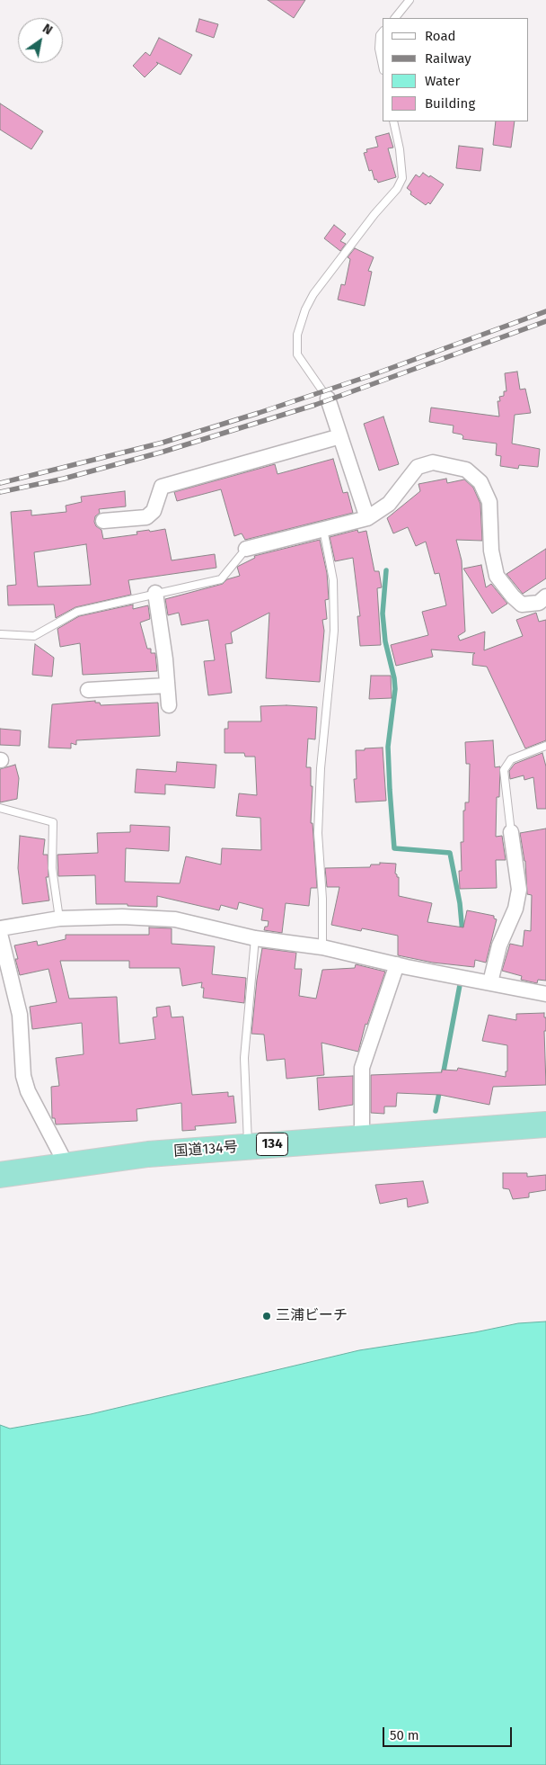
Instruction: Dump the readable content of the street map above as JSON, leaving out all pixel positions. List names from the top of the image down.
{
  "streets": {
    "highway": ["134", "国道134号"]
  },
  "places": ["三浦ビーチ"],
  "legend": [
    "Road",
    "Railway",
    "Water",
    "Building"
  ],
  "scale_bar": "50 m",
  "north": "top right"
}
